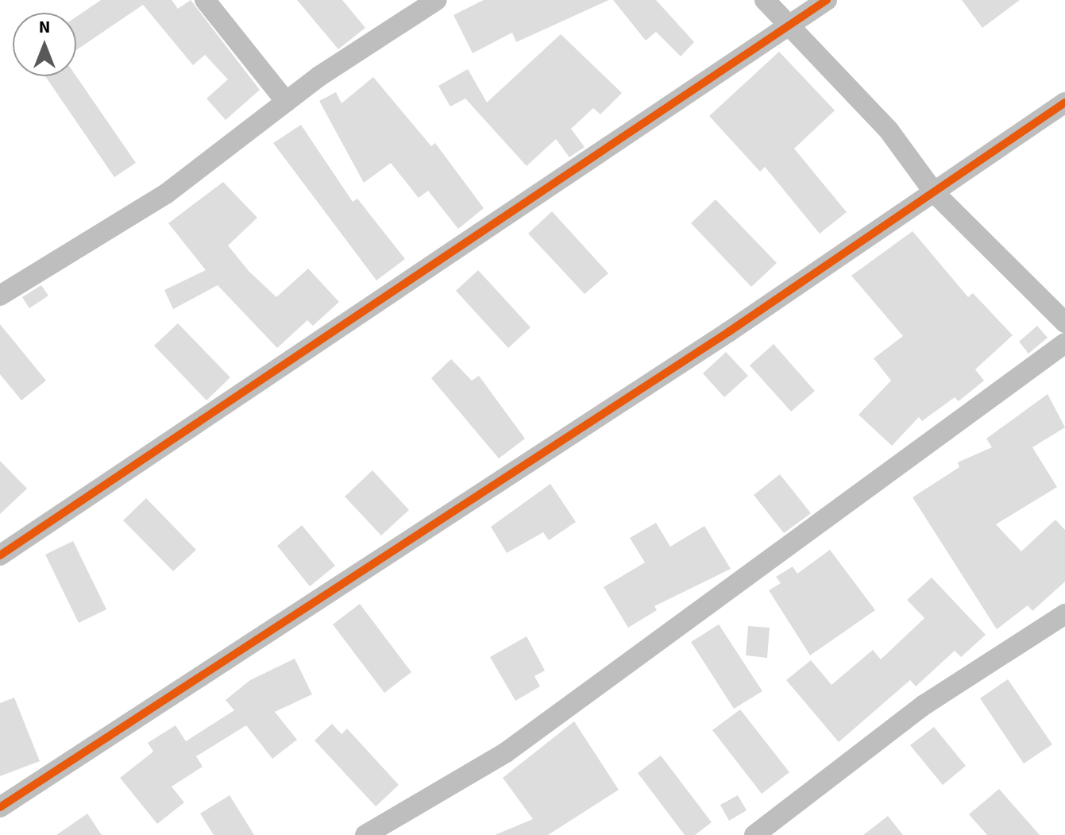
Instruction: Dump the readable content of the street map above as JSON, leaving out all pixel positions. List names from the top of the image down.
{
  "north": "top"
}
